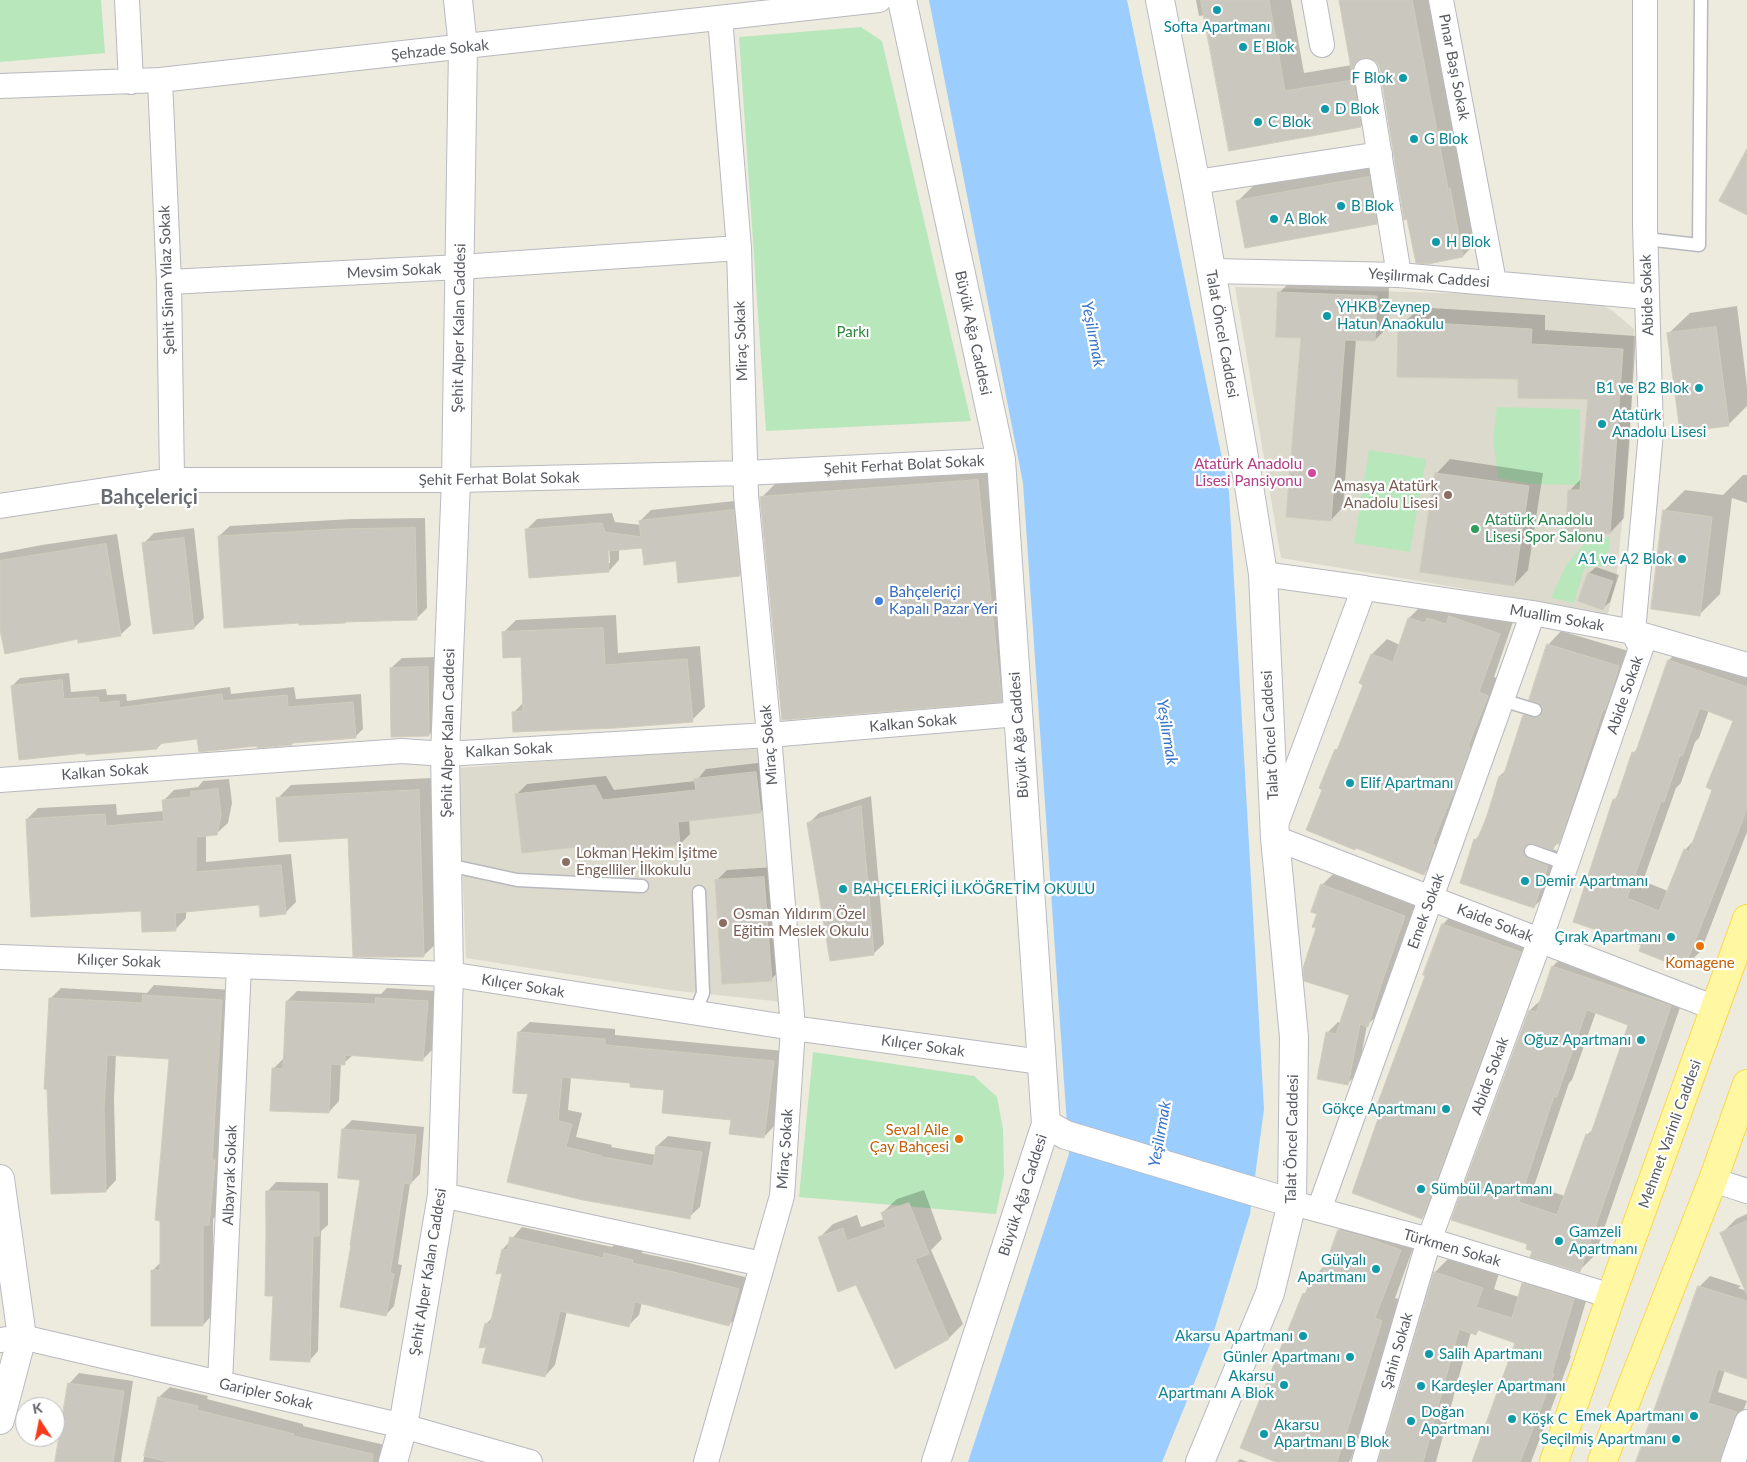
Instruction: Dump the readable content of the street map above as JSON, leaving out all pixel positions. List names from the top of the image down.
{
  "streets": {
    "main road": ["Mehmet Varinli Caddesi"],
    "street": [
      "Şehzade Sokak",
      "Pınar Başı Sokak",
      "Mevsim Sokak",
      "Yeşilırmak Caddesi",
      "Şehit Sinan Yılaz Sokak",
      "Abide Sokak",
      "Şehit Alper Kalan Caddesi",
      "Büyük Ağa Caddesi",
      "Talat Öncel Caddesi",
      "Miraç Sokak",
      "Şehit Ferhat Bolat Sokak",
      "Muallim Sokak",
      "Kalkan Sokak",
      "Emek Sokak",
      "Kaide Sokak",
      "Kılıçer Sokak",
      "Albayrak Sokak",
      "Türkmen Sokak",
      "Şahin Sokak",
      "Garipler Sokak"
    ]
  },
  "crossings": [
    ["Şehzade Sokak", "Şehit Sinan Yılaz Sokak"],
    ["Şehzade Sokak", "Şehit Alper Kalan Caddesi"],
    ["Şehzade Sokak", "Miraç Sokak"],
    ["Pınar Başı Sokak", "Yeşilırmak Caddesi"],
    ["Mevsim Sokak", "Şehit Sinan Yılaz Sokak"],
    ["Mevsim Sokak", "Şehit Alper Kalan Caddesi"],
    ["Mevsim Sokak", "Miraç Sokak"],
    ["Yeşilırmak Caddesi", "Abide Sokak"],
    ["Yeşilırmak Caddesi", "Talat Öncel Caddesi"],
    ["Şehit Sinan Yılaz Sokak", "Şehit Ferhat Bolat Sokak"],
    ["Abide Sokak", "Muallim Sokak"],
    ["Abide Sokak", "Kaide Sokak"],
    ["Abide Sokak", "Türkmen Sokak"],
    ["Abide Sokak", "Şahin Sokak"],
    ["Şehit Alper Kalan Caddesi", "Şehit Ferhat Bolat Sokak"],
    ["Şehit Alper Kalan Caddesi", "Kalkan Sokak"],
    ["Şehit Alper Kalan Caddesi", "Kılıçer Sokak"],
    ["Şehit Alper Kalan Caddesi", "Garipler Sokak"],
    ["Büyük Ağa Caddesi", "Şehit Ferhat Bolat Sokak"],
    ["Büyük Ağa Caddesi", "Kalkan Sokak"],
    ["Büyük Ağa Caddesi", "Kılıçer Sokak"],
    ["Talat Öncel Caddesi", "Muallim Sokak"],
    ["Talat Öncel Caddesi", "Kaide Sokak"],
    ["Talat Öncel Caddesi", "Türkmen Sokak"],
    ["Miraç Sokak", "Şehit Ferhat Bolat Sokak"],
    ["Miraç Sokak", "Kalkan Sokak"],
    ["Miraç Sokak", "Kılıçer Sokak"],
    ["Muallim Sokak", "Emek Sokak"],
    ["Emek Sokak", "Kaide Sokak"],
    ["Emek Sokak", "Türkmen Sokak"],
    ["Kaide Sokak", "Mehmet Varinli Caddesi"],
    ["Kılıçer Sokak", "Albayrak Sokak"],
    ["Mehmet Varinli Caddesi", "Türkmen Sokak"],
    ["Albayrak Sokak", "Garipler Sokak"],
    ["Türkmen Sokak", "Şahin Sokak"]
  ],
  "districts": ["Bahçeleriçi"],
  "water": ["Yeşilırmak"],
  "parks": ["Parkı"],
  "places": [
    "Softa Apartmanı",
    "E Blok",
    "F Blok",
    "D Blok",
    "C Blok",
    "G Blok",
    "B Blok",
    "A Blok",
    "H Blok",
    "YHKB Zeynep Hatun Anaokulu",
    "B1 ve B2 Blok",
    "Atatürk Anadolu Lisesi",
    "Atatürk Anadolu Lisesi Pansiyonu",
    "Amasya Atatürk Anadolu Lisesi",
    "Atatürk Anadolu Lisesi Spor Salonu",
    "A1 ve A2 Blok",
    "Bahçeleriçi Kapalı Pazar Yeri",
    "Elif Apartmanı",
    "Lokman Hekim İşitme Engelliler İlkokulu",
    "Demir Apartmanı",
    "BAHÇELERİÇİ İLKÖĞRETİM OKULU",
    "Osman Yıldırım Özel Eğitim Meslek Okulu",
    "Çırak Apartmanı",
    "Komagene",
    "Oğuz Apartmanı",
    "Gökçe Apartmanı",
    "Seval Aile Çay Bahçesi",
    "Sümbül Apartmanı",
    "Gamzeli Apartmanı",
    "Gülyalı Apartmanı",
    "Akarsu Apartmanı",
    "Salih Apartmanı",
    "Günler Apartmanı",
    "Akarsu Apartmanı A Blok",
    "Kardeşler Apartmanı",
    "Emek Apartmanı",
    "Köşk C",
    "Doğan Apartmanı",
    "Akarsu Apartmanı B Blok",
    "Seçilmiş Apartmanı"
  ],
  "north": "top"
}
